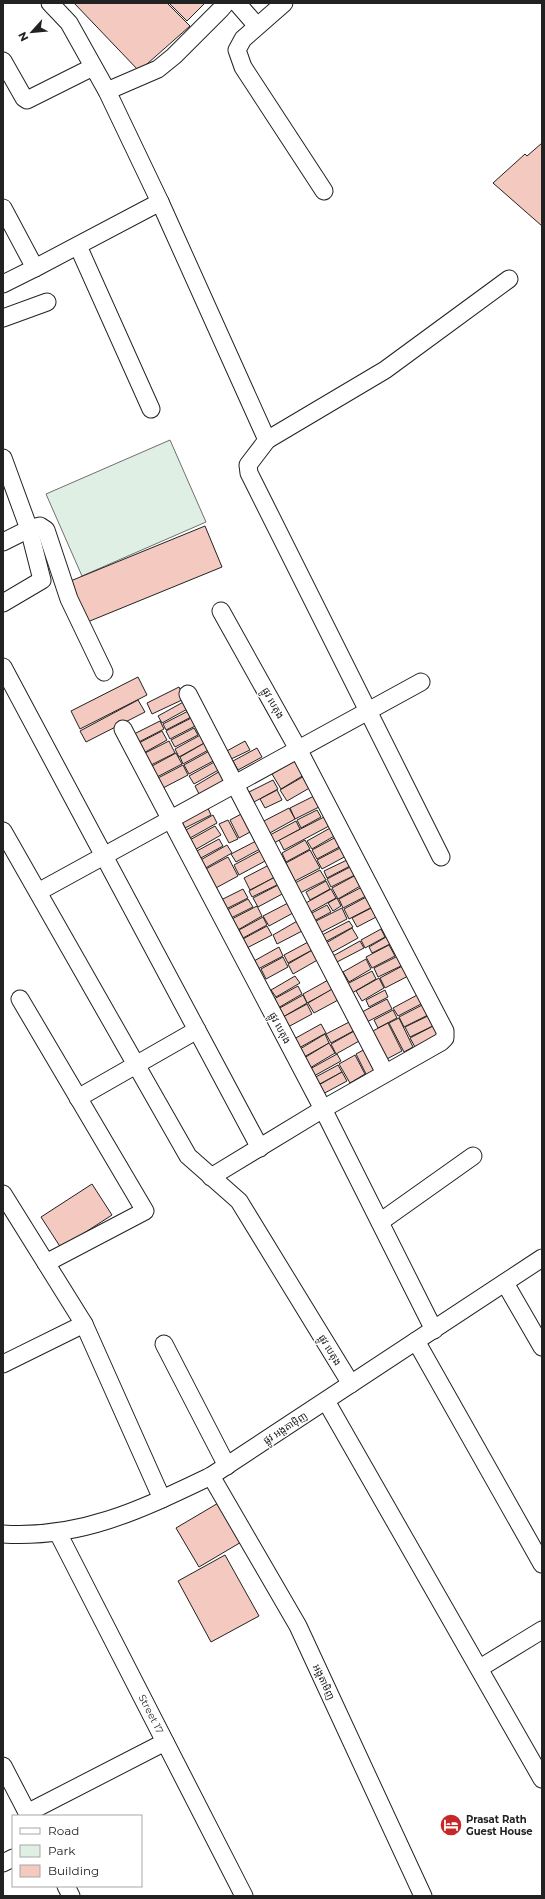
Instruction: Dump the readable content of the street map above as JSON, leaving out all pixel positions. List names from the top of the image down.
{
  "streets": {
    "street": [
      "ផ្លូវ បេតុង",
      "ផ្លូវ អង្តតាម៉ិញ",
      "អង្គតាមិញ",
      "Street 17"
    ]
  },
  "crossings": [
    ["ផ្លូវ បេតុង", "ផ្លូវ អង្តតាម៉ិញ"],
    ["ផ្លូវ អង្តតាម៉ិញ", "អង្គតាមិញ"],
    ["ផ្លូវ អង្តតាម៉ិញ", "Street 17"]
  ],
  "places": {
    "hotel": ["Prasat Rath Guest House"]
  },
  "legend": ["Road", "Park", "Building"],
  "north": "bottom left"
}
